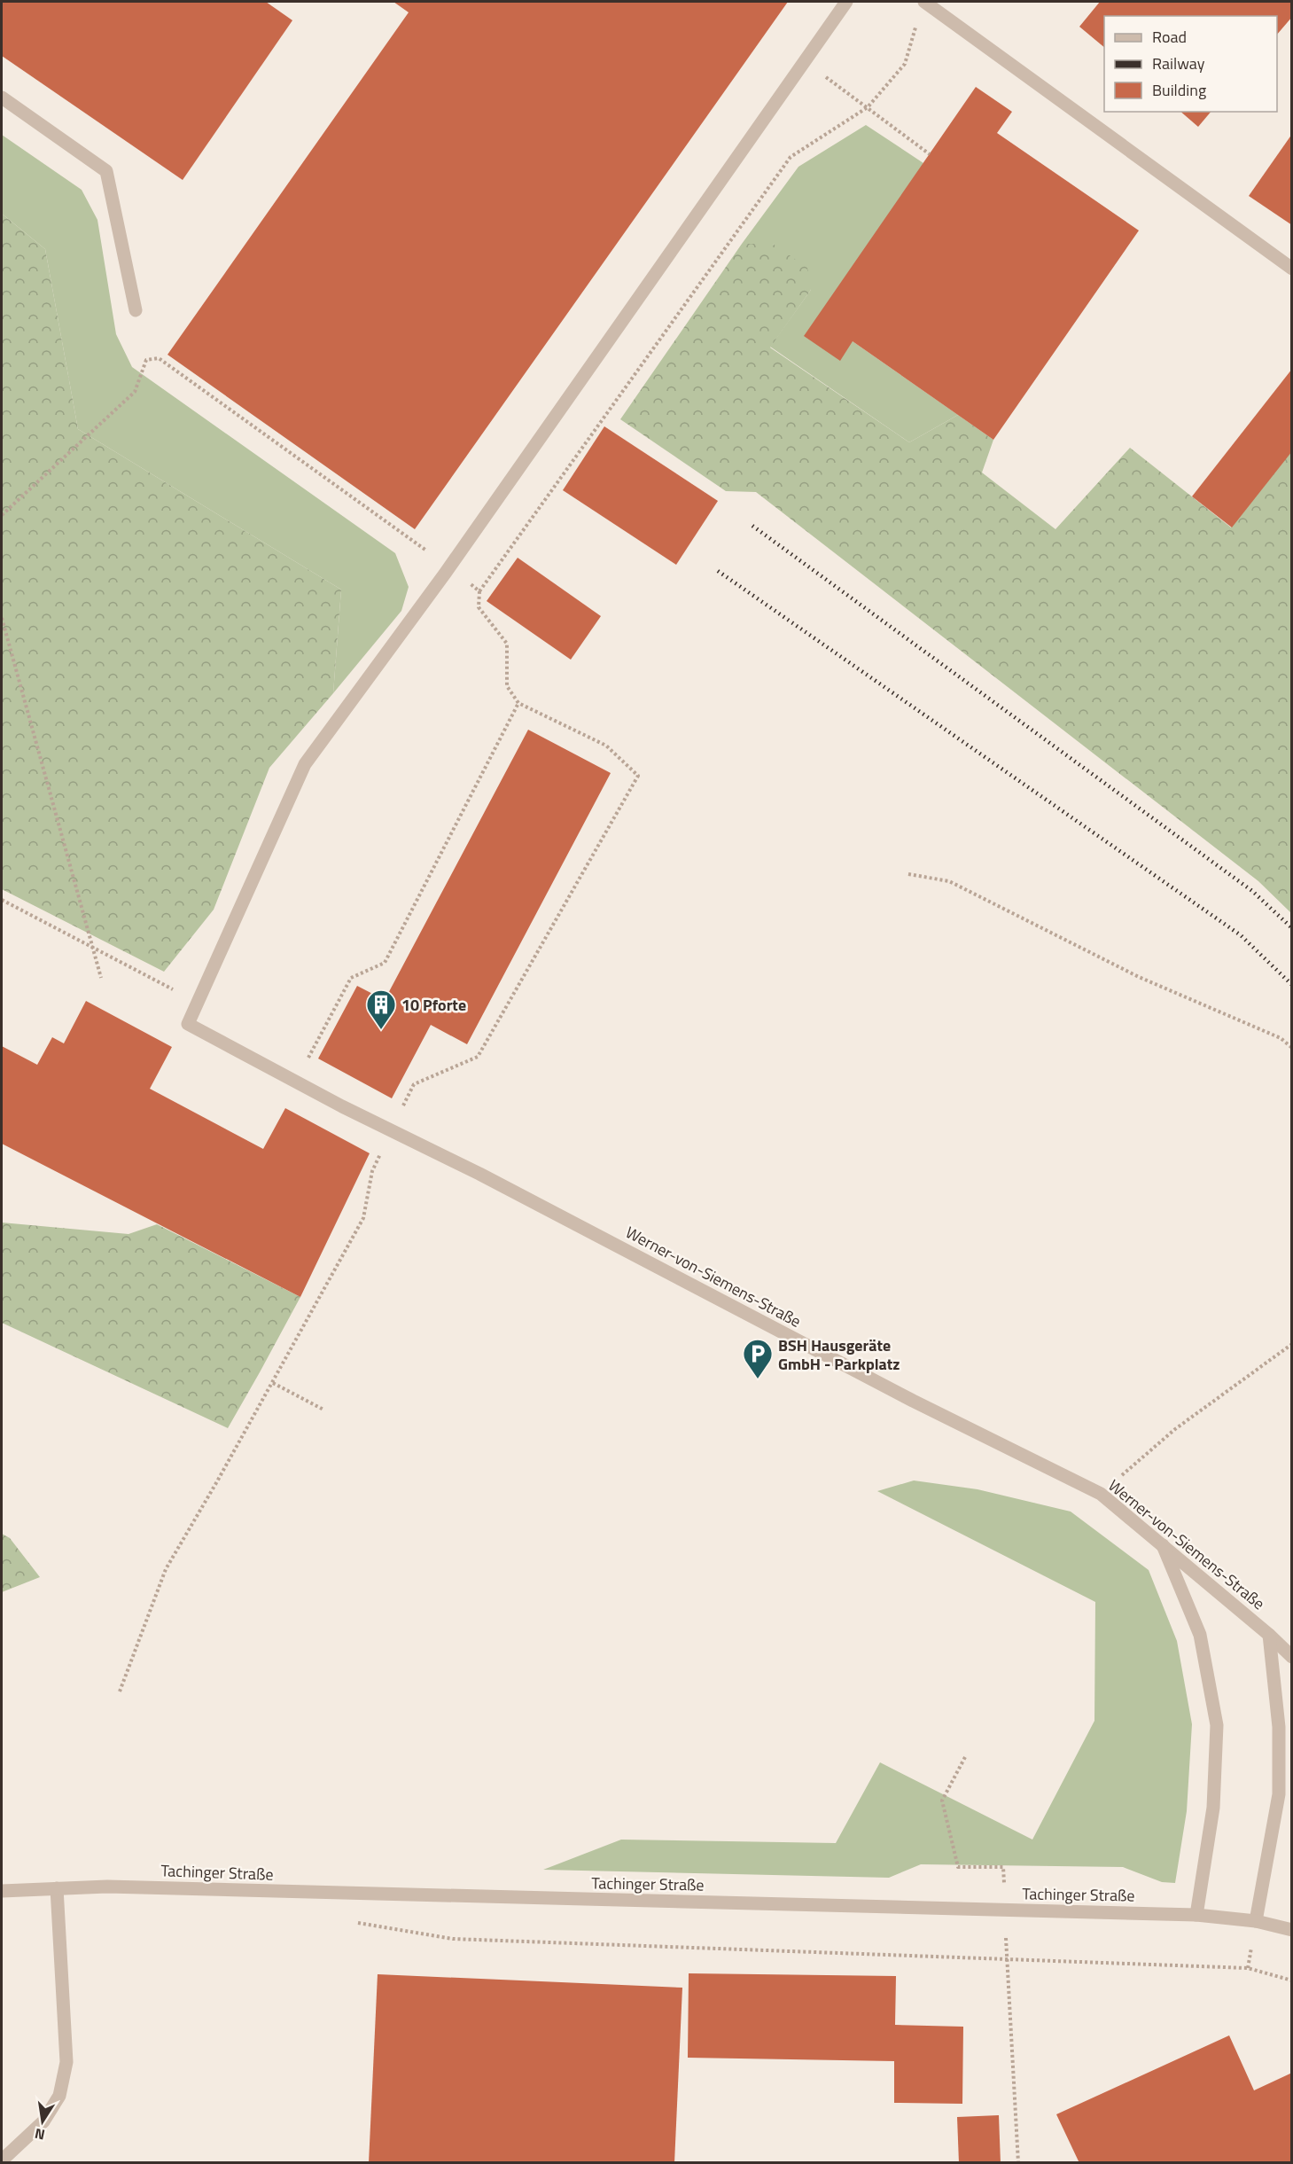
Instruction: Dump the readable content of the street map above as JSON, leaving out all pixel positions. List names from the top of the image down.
{
  "streets": {
    "street": ["Werner-von-Siemens-Straße", "Tachinger Straße"]
  },
  "places": {
    "building": ["10 Pforte"],
    "parking": ["BSH Hausgeräte GmbH - Parkplatz"]
  },
  "legend": ["Road", "Railway", "Building"],
  "north": "bottom"
}
